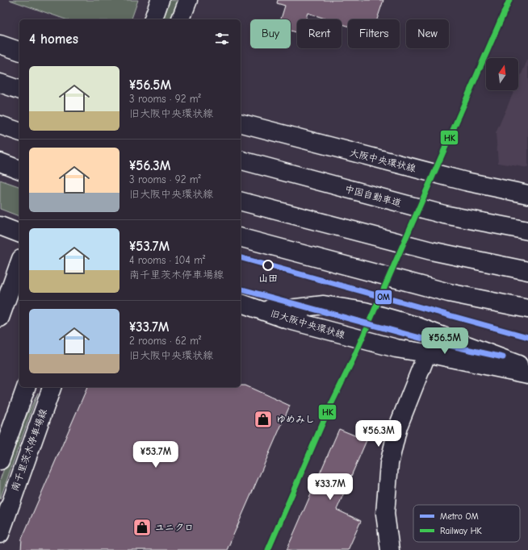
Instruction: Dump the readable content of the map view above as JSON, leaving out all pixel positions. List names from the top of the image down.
{
  "streets": {
    "main road": [
      "大阪中央環状線",
      "中国自動車道",
      "旧大阪中央環状線",
      "南千里茨木停車場線"
    ]
  },
  "places": {
    "other": ["山田"],
    "shop": ["ゆめみし", "ユニクロ"]
  },
  "lines": ["rail line HK", "metro line OM"],
  "legend": ["Metro OM", "Railway HK"],
  "north": "top",
  "page": {
    "chip": [
      "Buy",
      "Rent",
      "Filters",
      "New"
    ],
    "heading": "4 homes",
    "list": [
      {
        "name": "¥56.5M",
        "note": "3 rooms · 92 m² · 旧大阪中央環状線"
      },
      {
        "name": "¥56.3M",
        "note": "3 rooms · 92 m² · 旧大阪中央環状線"
      },
      {
        "name": "¥53.7M",
        "note": "4 rooms · 104 m² · 南千里茨木停車場線"
      },
      {
        "name": "¥33.7M",
        "note": "2 rooms · 62 m² · 旧大阪中央環状線"
      }
    ],
    "price": [
      "¥56.5M",
      "¥56.3M",
      "¥53.7M",
      "¥33.7M"
    ]
  }
}
